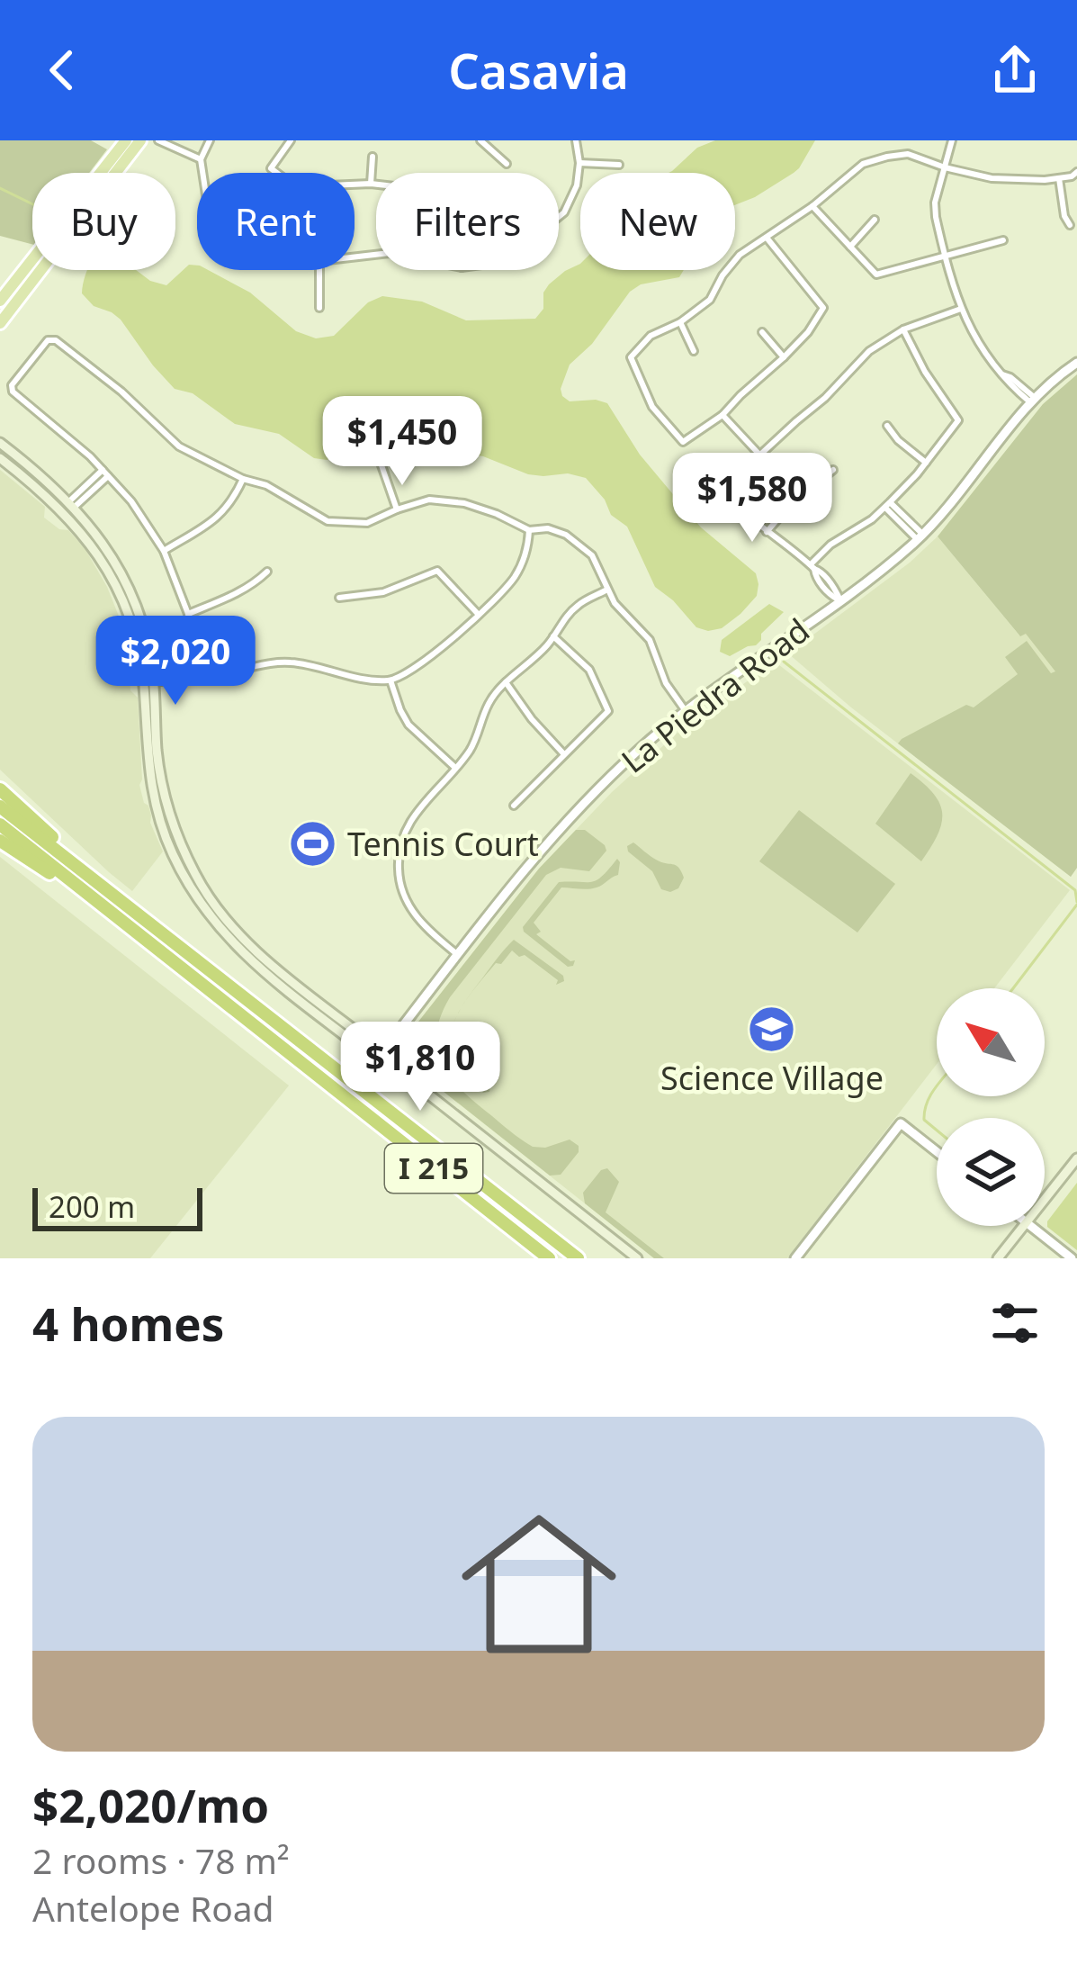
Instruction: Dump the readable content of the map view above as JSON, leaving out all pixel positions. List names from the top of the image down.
{
  "streets": {
    "highway": ["I 215"],
    "street": ["La Piedra Road"]
  },
  "places": {
    "sports": ["Tennis Court"],
    "school or university": ["Science Village"]
  },
  "scale_bar": "200 m",
  "north": "top left",
  "page": {
    "header": "Casavia",
    "chip": [
      "Buy",
      "Rent",
      "Filters",
      "New"
    ],
    "price": [
      "$1,450",
      "$1,580",
      "$2,020",
      "$1,810"
    ],
    "scale": "200 m",
    "heading": "4 homes",
    "list": [
      {
        "name": "$2,020/mo",
        "note": "2 rooms · 78 m² · Antelope Road"
      }
    ]
  }
}
